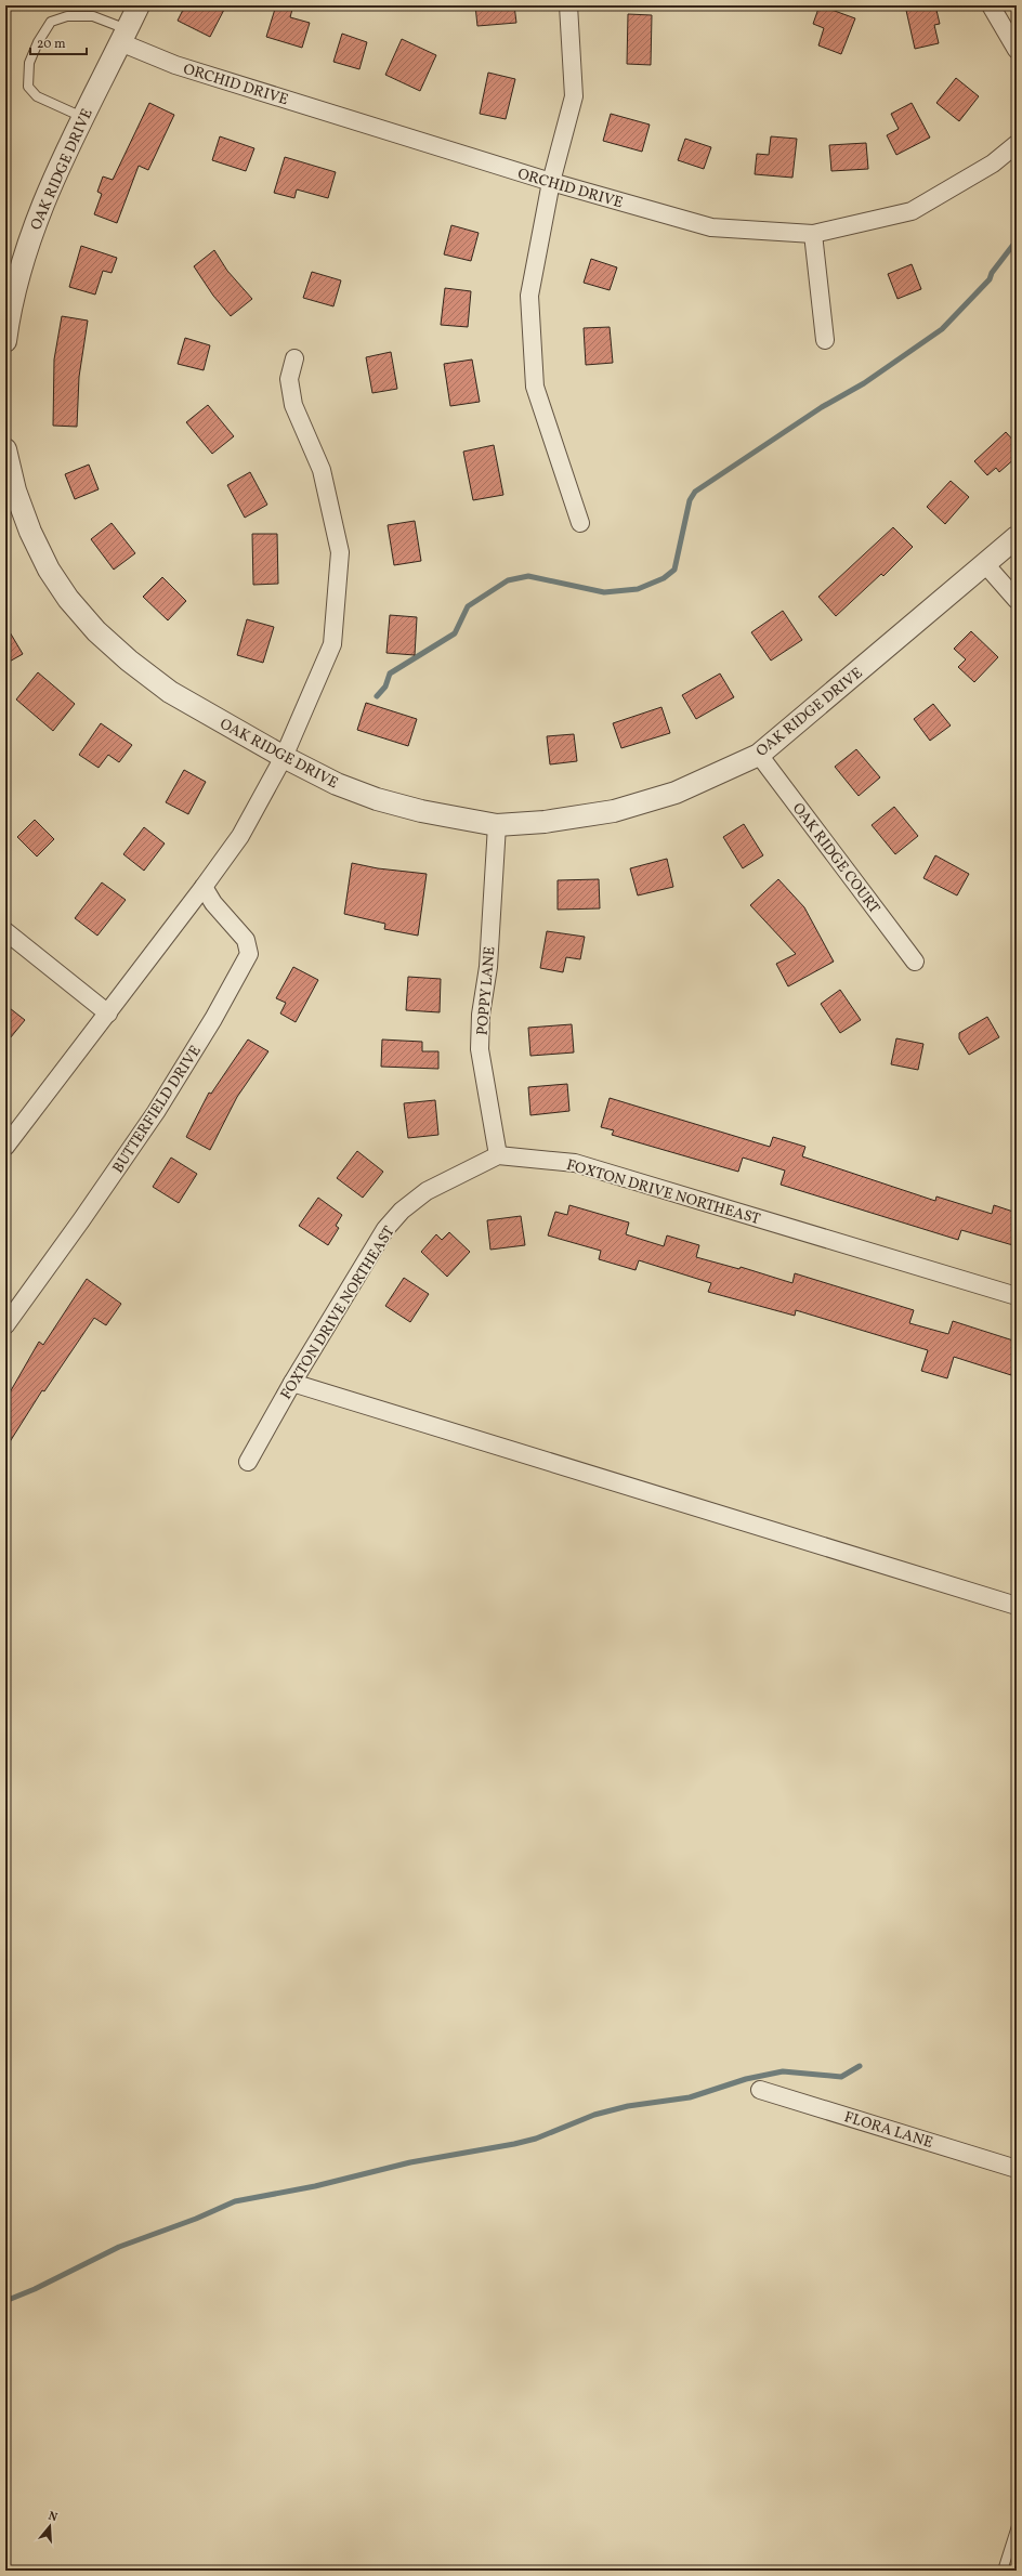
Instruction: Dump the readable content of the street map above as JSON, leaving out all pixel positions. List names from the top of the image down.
{
  "streets": {
    "street": [
      "ORCHID DRIVE",
      "OAK RIDGE DRIVE",
      "OAK RIDGE COURT",
      "POPPY LANE",
      "BUTTERFIELD DRIVE",
      "FOXTON DRIVE NORTHEAST",
      "FLORA LANE"
    ]
  },
  "crossings": [
    ["ORCHID DRIVE", "OAK RIDGE DRIVE"],
    ["OAK RIDGE DRIVE", "OAK RIDGE COURT"],
    ["OAK RIDGE DRIVE", "POPPY LANE"],
    ["POPPY LANE", "FOXTON DRIVE NORTHEAST"]
  ],
  "scale_bar": "20 m",
  "north": "top"
}
